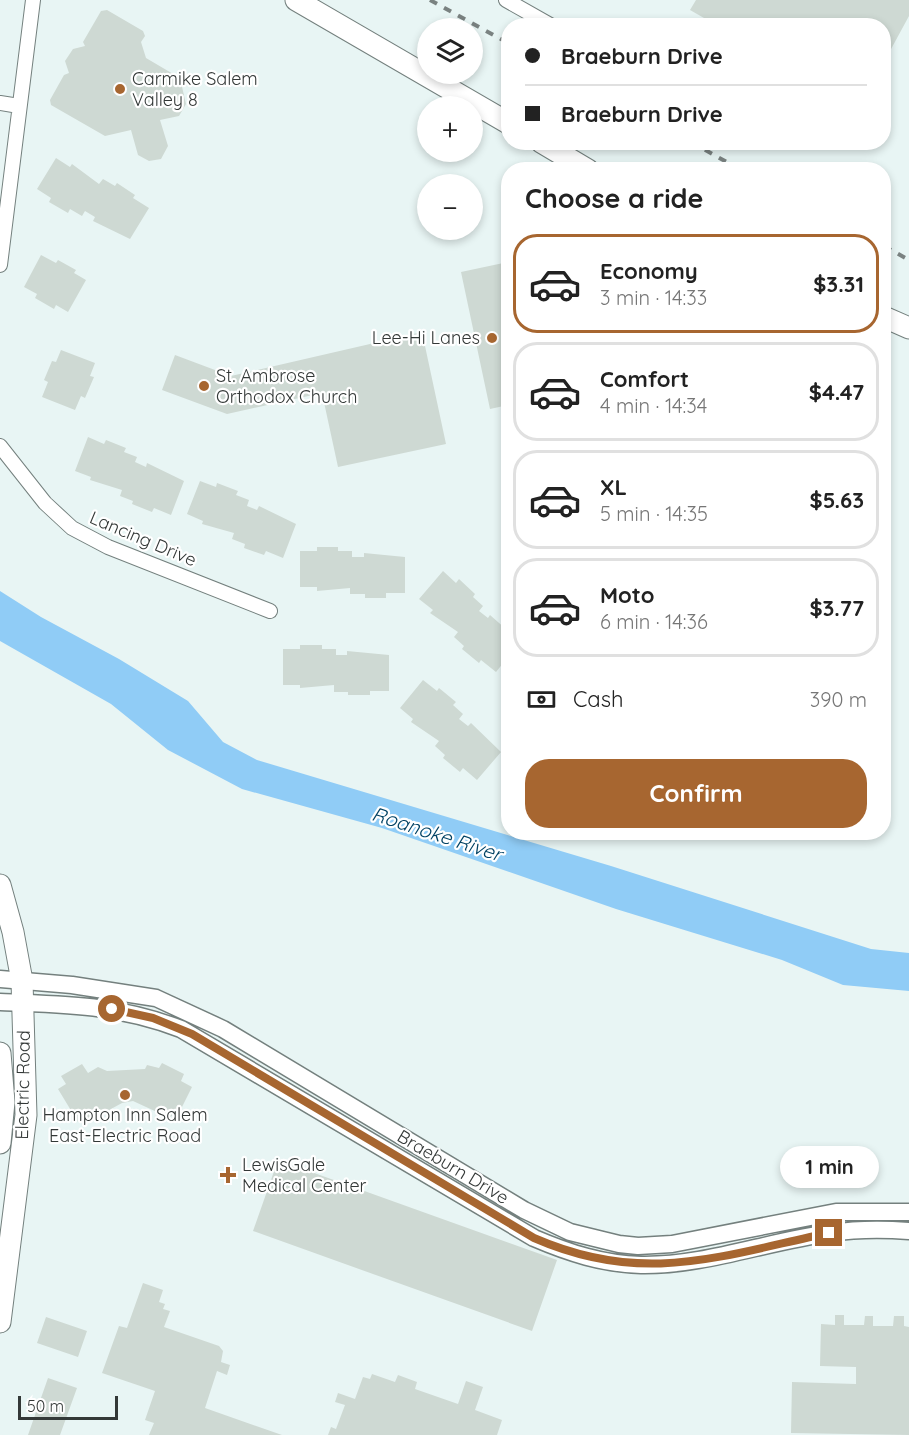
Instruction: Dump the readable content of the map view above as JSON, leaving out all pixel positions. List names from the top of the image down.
{
  "streets": {
    "main road": ["Electric Road"],
    "street": ["Lancing Drive", "Braeburn Drive"]
  },
  "crossings": [
    ["Electric Road", "Braeburn Drive"]
  ],
  "water": ["Roanoke River"],
  "places": {
    "other": [
      "Carmike Salem Valley 8",
      "Lee-Hi Lanes",
      "St. Ambrose Orthodox Church",
      "Hampton Inn Salem East-Electric Road"
    ],
    "health": ["LewisGale Medical Center"]
  },
  "scale_bar": "50 m",
  "page": {
    "map_buttons": ["+", "−"],
    "banner": ["Braeburn Drive", "Braeburn Drive"],
    "heading": "Choose a ride",
    "list": [
      {
        "name": "Economy",
        "note": "3 min · 14:33",
        "value": "$3.31"
      },
      {
        "name": "Comfort",
        "note": "4 min · 14:34",
        "value": "$4.47"
      },
      {
        "name": "XL",
        "note": "5 min · 14:35",
        "value": "$5.63"
      },
      {
        "name": "Moto",
        "note": "6 min · 14:36",
        "value": "$3.77"
      }
    ],
    "pay": ["Cash", "390 m"],
    "buttons": "Confirm",
    "bubble": "1 min",
    "scale": "50 m"
  }
}
